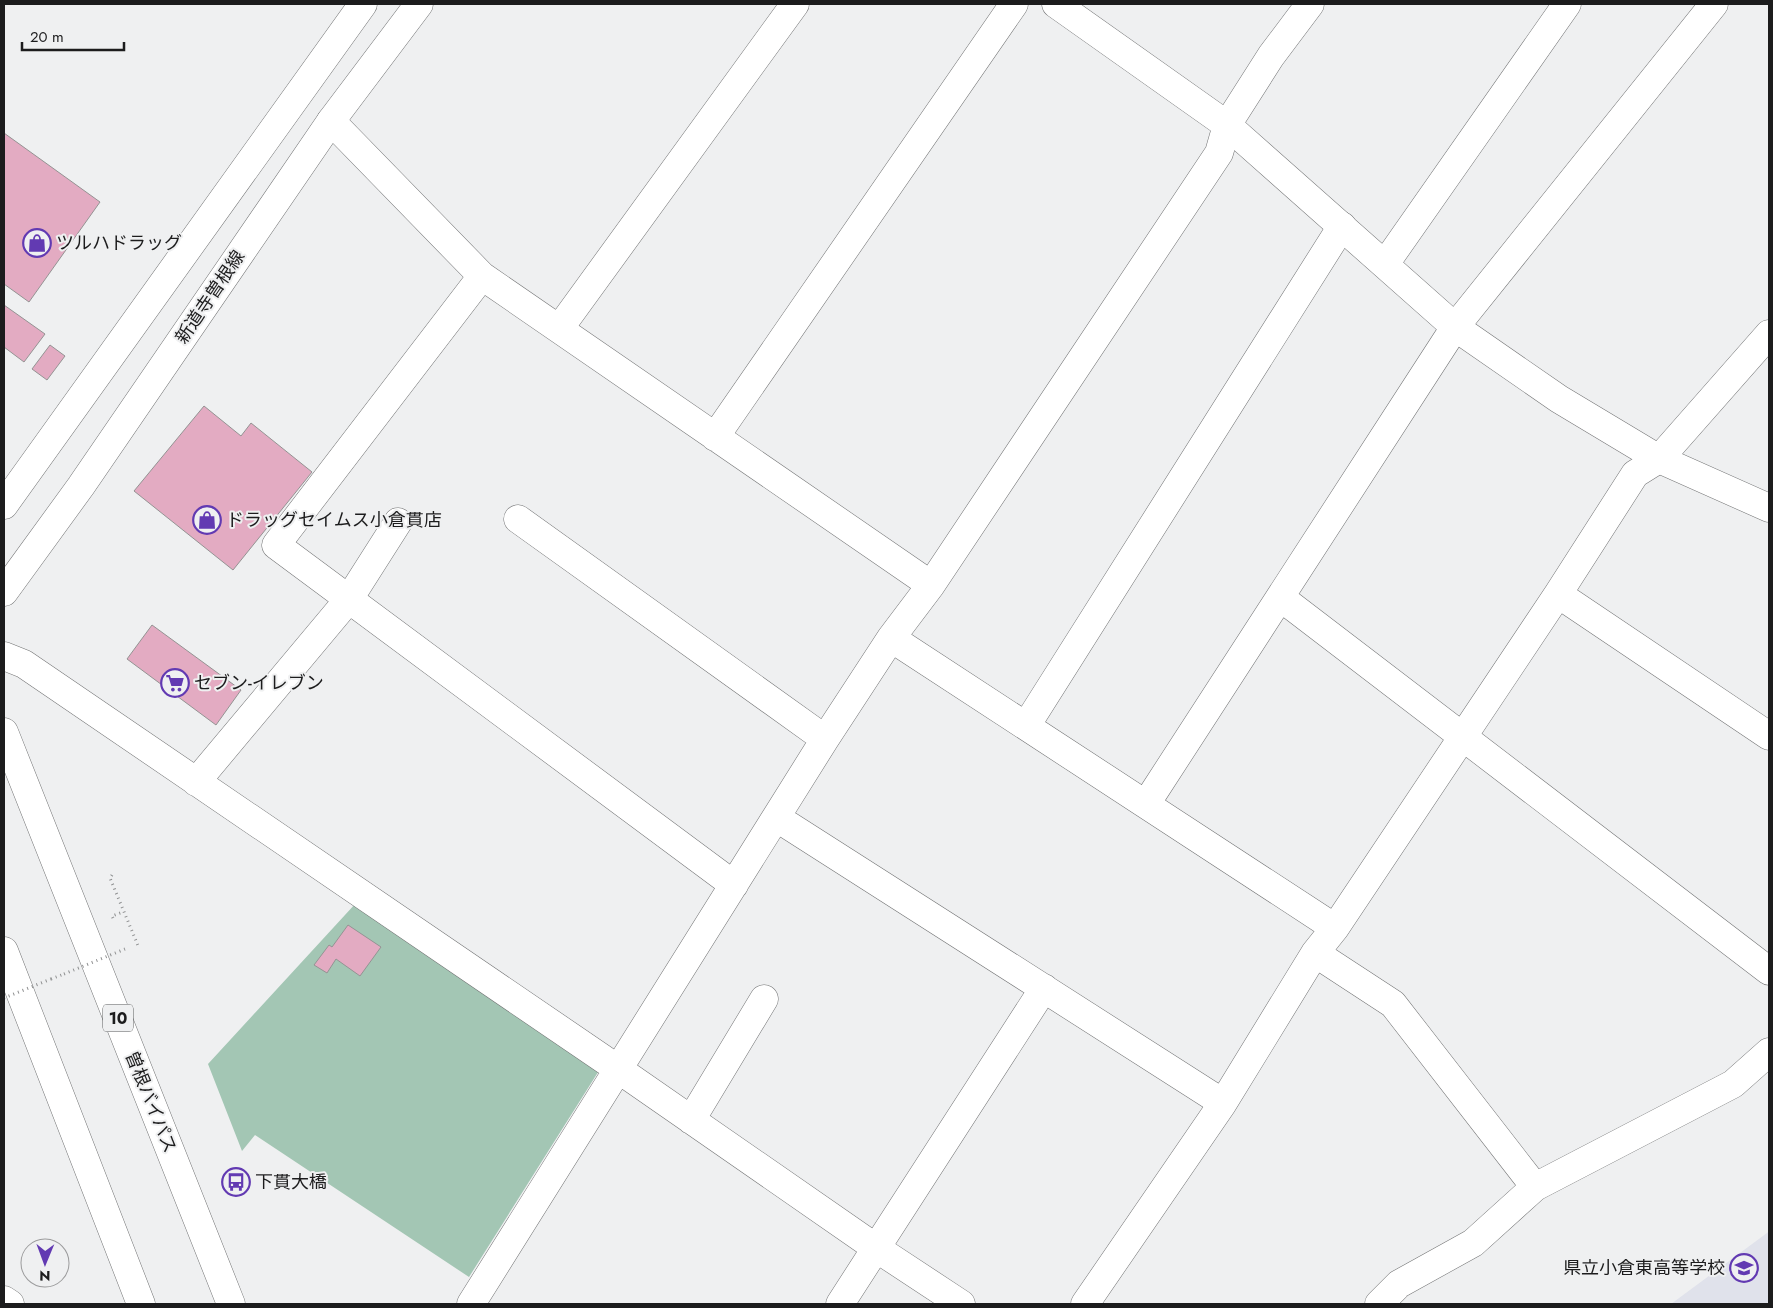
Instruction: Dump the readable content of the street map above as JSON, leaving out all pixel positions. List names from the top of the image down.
{
  "streets": {
    "main road": ["新道寺曽根線", "10", "曽根バイパス"]
  },
  "places": {
    "shop": ["ツルハドラッグ", "ドラッグセイムス小倉貫店"],
    "supermarket": ["セブン-イレブン"],
    "bus stop": ["下貫大橋"],
    "school or university": ["県立小倉東高等学校"]
  },
  "scale_bar": "20 m",
  "north": "bottom"
}
